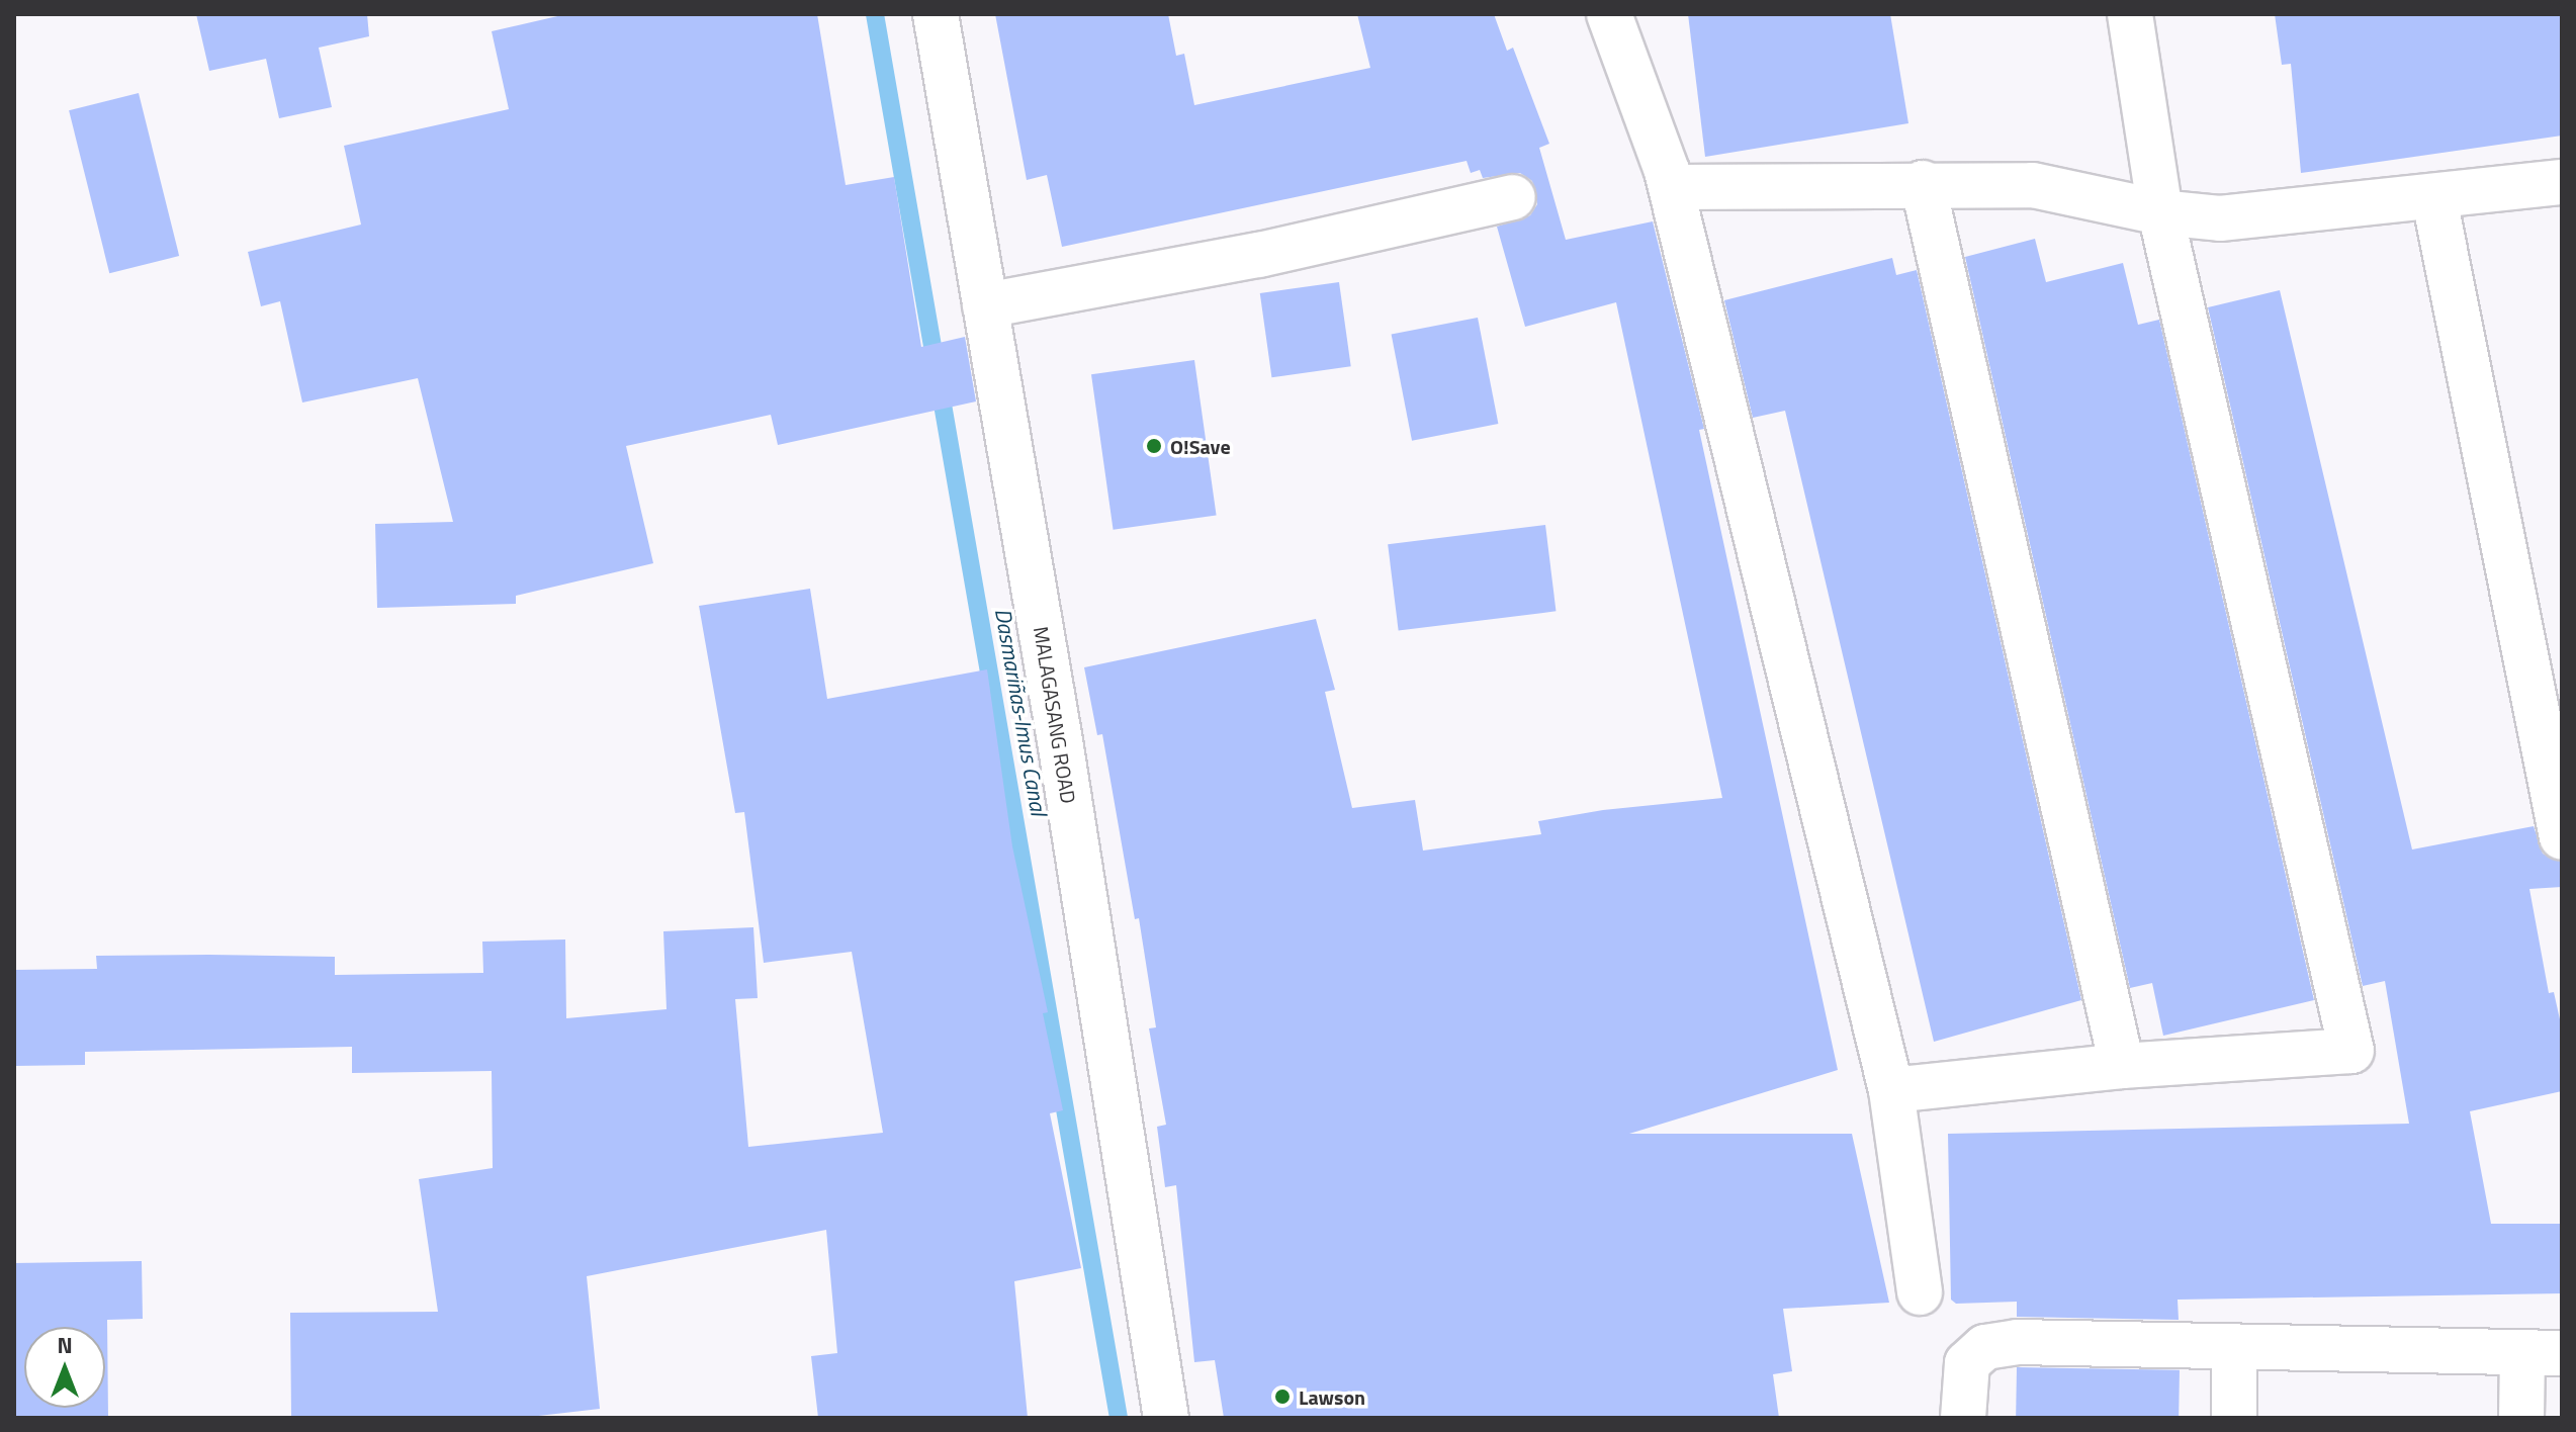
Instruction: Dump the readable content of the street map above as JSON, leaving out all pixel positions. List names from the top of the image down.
{
  "streets": {
    "street": ["MALAGASANG ROAD"]
  },
  "water": ["Dasmariñas-Imus Canal"],
  "places": ["O!Save", "Lawson"],
  "north": "top"
}
